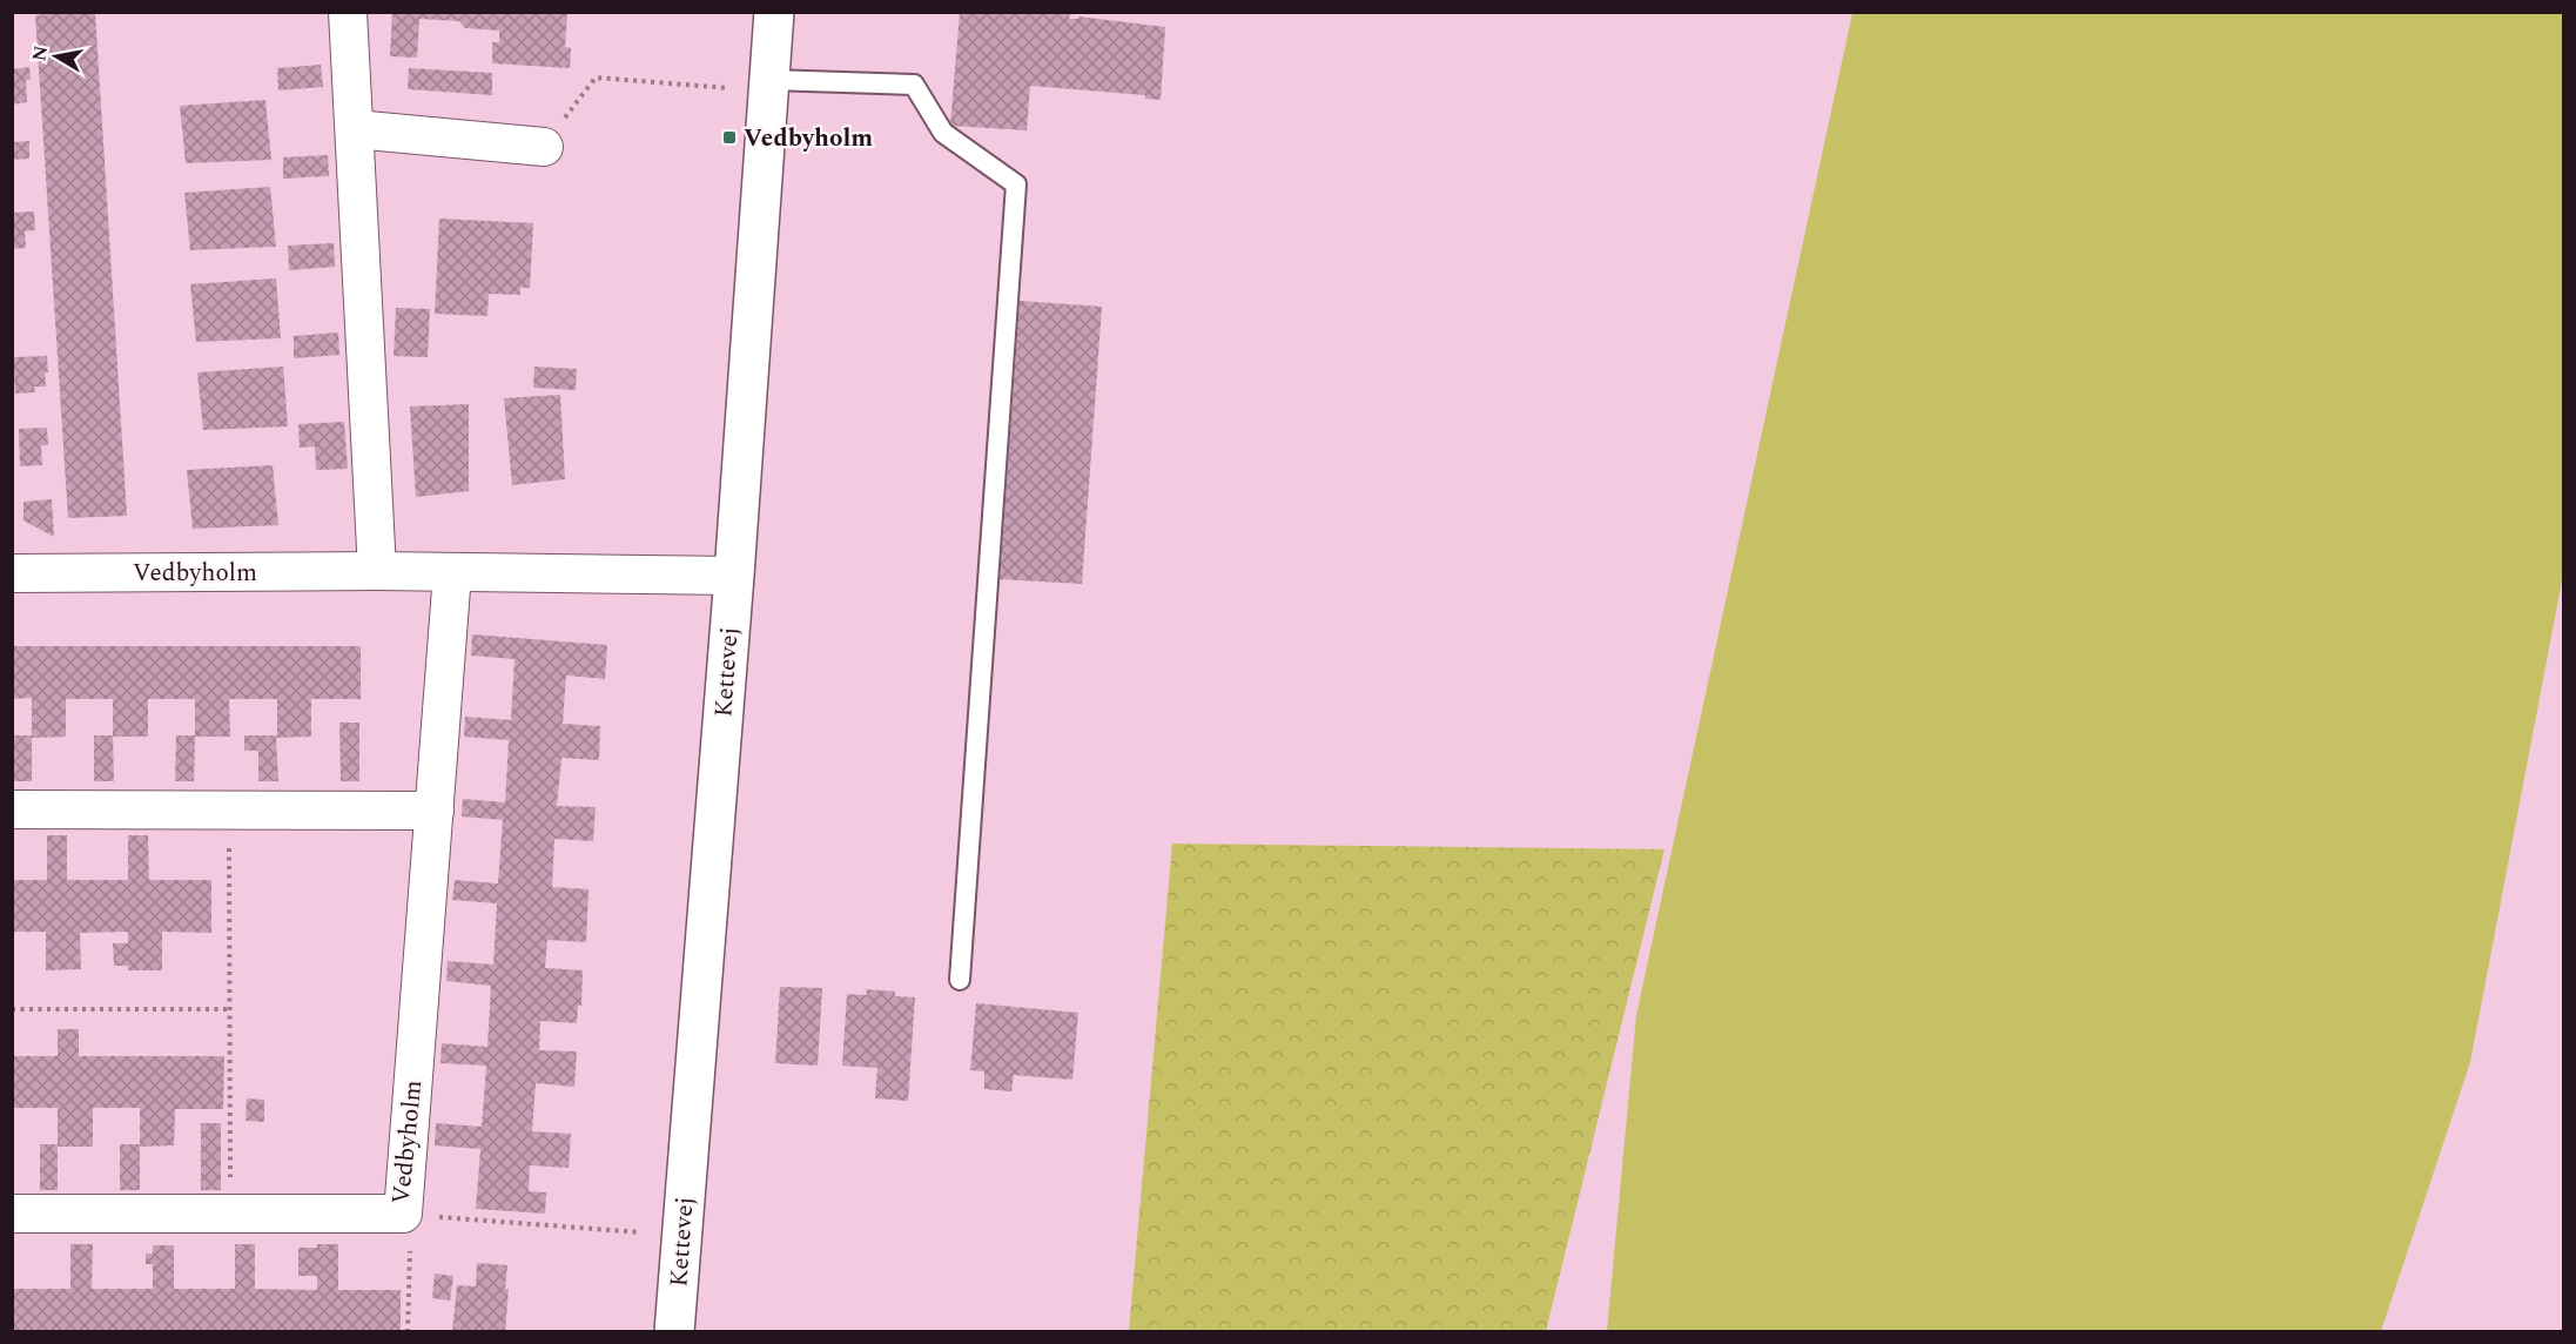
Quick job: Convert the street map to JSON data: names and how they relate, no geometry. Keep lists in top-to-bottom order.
{
  "streets": {
    "street": ["Vedbyholm", "Kettevej"]
  },
  "crossings": [
    ["Vedbyholm", "Kettevej"]
  ],
  "places": {
    "transit": ["Vedbyholm"]
  },
  "north": "left"
}
